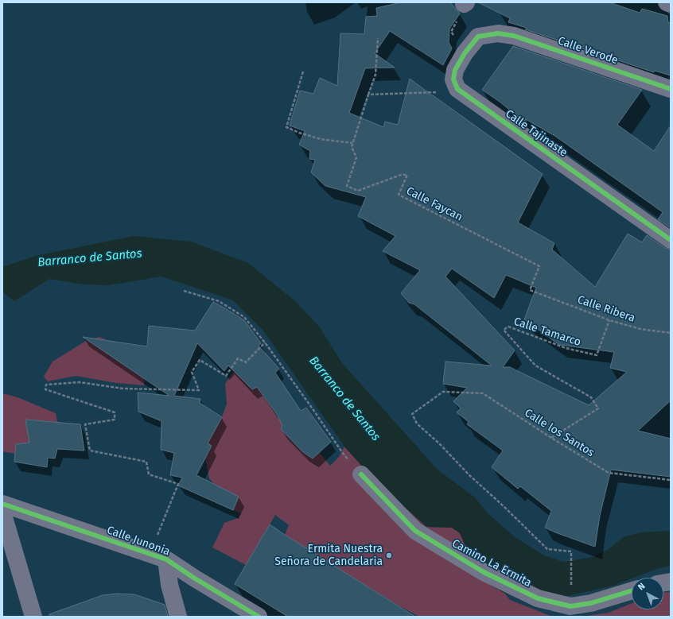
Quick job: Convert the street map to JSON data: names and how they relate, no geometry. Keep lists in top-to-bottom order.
{
  "streets": {
    "street": [
      "Calle Verode",
      "Calle Tajinaste",
      "Calle Junonia",
      "Camino La Ermita"
    ],
    "path": [
      "Calle Faycan",
      "Calle Ribera",
      "Calle Tamarco",
      "Calle los Santos"
    ]
  },
  "crossings": [
    ["Calle Verode", "Calle Tajinaste"],
    ["Calle Faycan", "Calle Ribera"],
    ["Calle Ribera", "Calle Tamarco"],
    ["Calle Tamarco", "Calle los Santos"],
    ["Calle los Santos", "Camino La Ermita"]
  ],
  "water": ["Barranco de Santos"],
  "places": ["Ermita Nuestra Señora de Candelaria"],
  "north": "top left"
}
